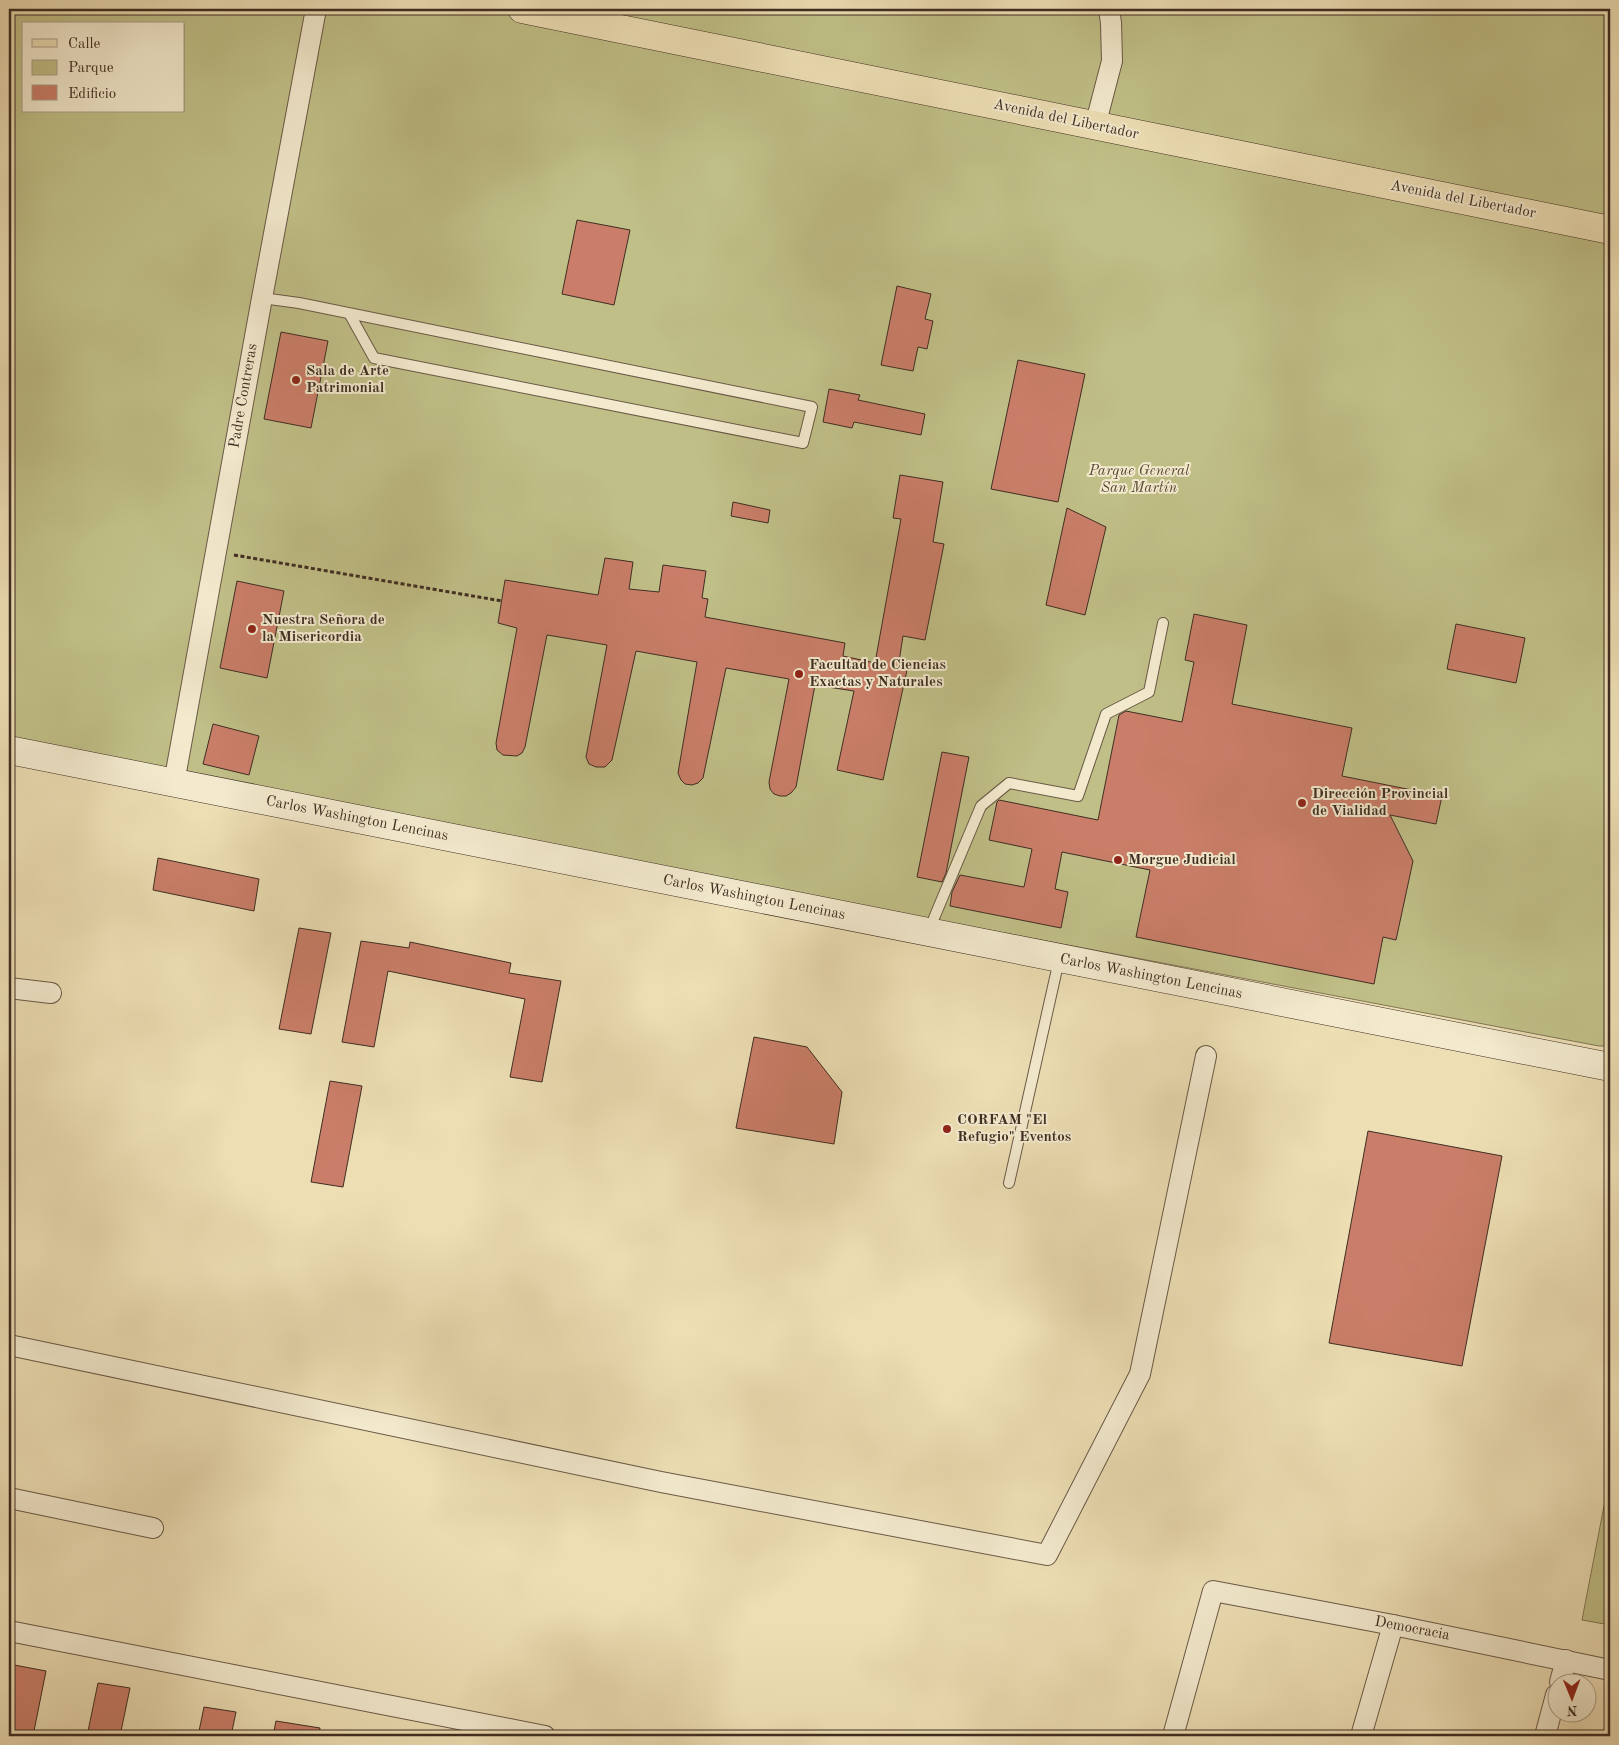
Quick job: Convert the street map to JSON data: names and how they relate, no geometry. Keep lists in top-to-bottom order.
{
  "streets": {
    "main road": ["Avenida del Libertador", "Carlos Washington Lencinas"],
    "street": ["Padre Contreras", "Democracia"]
  },
  "crossings": [
    ["Padre Contreras", "Carlos Washington Lencinas"]
  ],
  "parks": ["Parque General San Martín"],
  "places": [
    "Sala de Arte Patrimonial",
    "Nuestra Señora de la Misericordia",
    "Facultad de Ciencias Exactas y Naturales",
    "Dirección Provincial de Vialidad",
    "Morgue Judicial",
    "CORFAM \"El Refugio\" Eventos"
  ],
  "legend": ["Calle", "Parque", "Edificio"],
  "north": "bottom"
}
